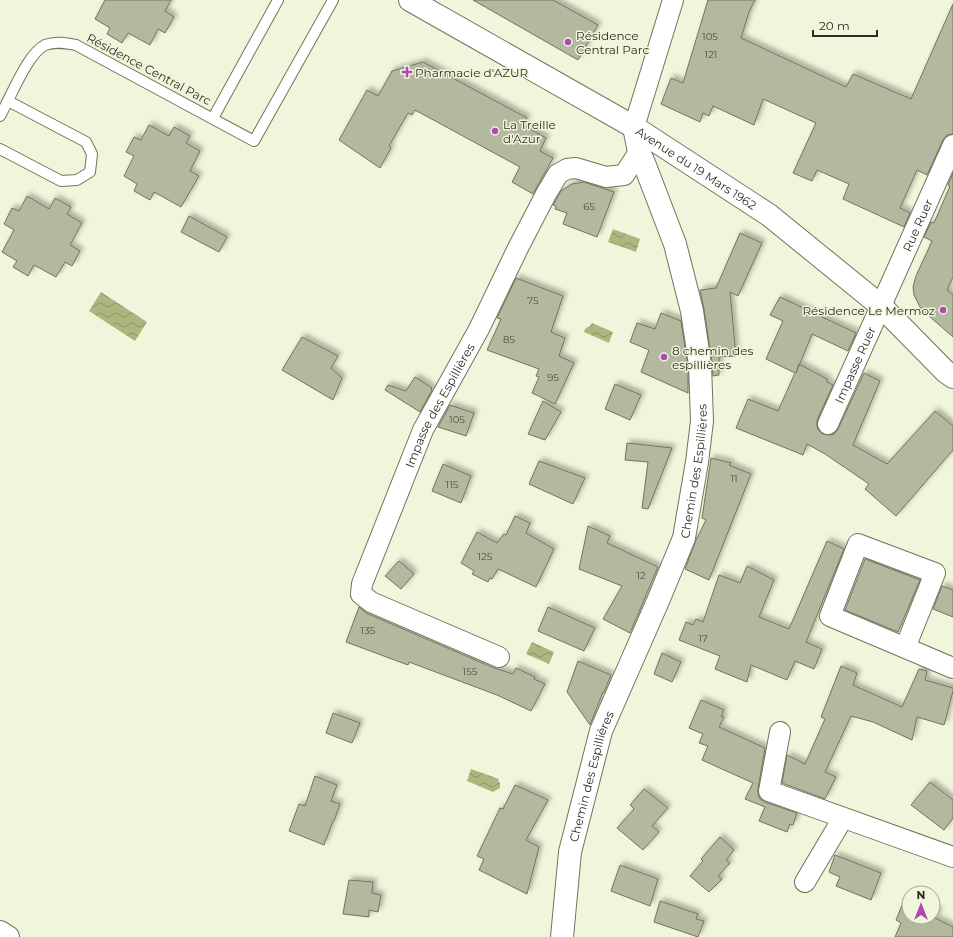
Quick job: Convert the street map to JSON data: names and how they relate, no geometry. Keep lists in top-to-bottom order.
{
  "streets": {
    "main road": ["Avenue du 19 Mars 1962", "Chemin des Espillières"],
    "street": ["Rue Ruer", "Impasse Ruer", "Impasse des Espillières"],
    "lane": ["Résidence Central Parc"]
  },
  "crossings": [
    ["Avenue du 19 Mars 1962", "Rue Ruer"],
    ["Avenue du 19 Mars 1962", "Impasse Ruer"],
    ["Avenue du 19 Mars 1962", "Chemin des Espillières"],
    ["Rue Ruer", "Impasse Ruer"],
    ["Impasse des Espillières", "Chemin des Espillières"]
  ],
  "places": {
    "other": [
      "Résidence Central Parc",
      "La Treille d'Azur",
      "Résidence Le Mermoz",
      "8 chemin des espillières"
    ],
    "health": ["Pharmacie d'AZUR"]
  },
  "house_numbers": [
    "105",
    "121",
    "65",
    "75",
    "85",
    "95",
    "105",
    "11",
    "115",
    "125",
    "12",
    "135",
    "17",
    "155"
  ],
  "scale_bar": "20 m",
  "north": "top"
}
